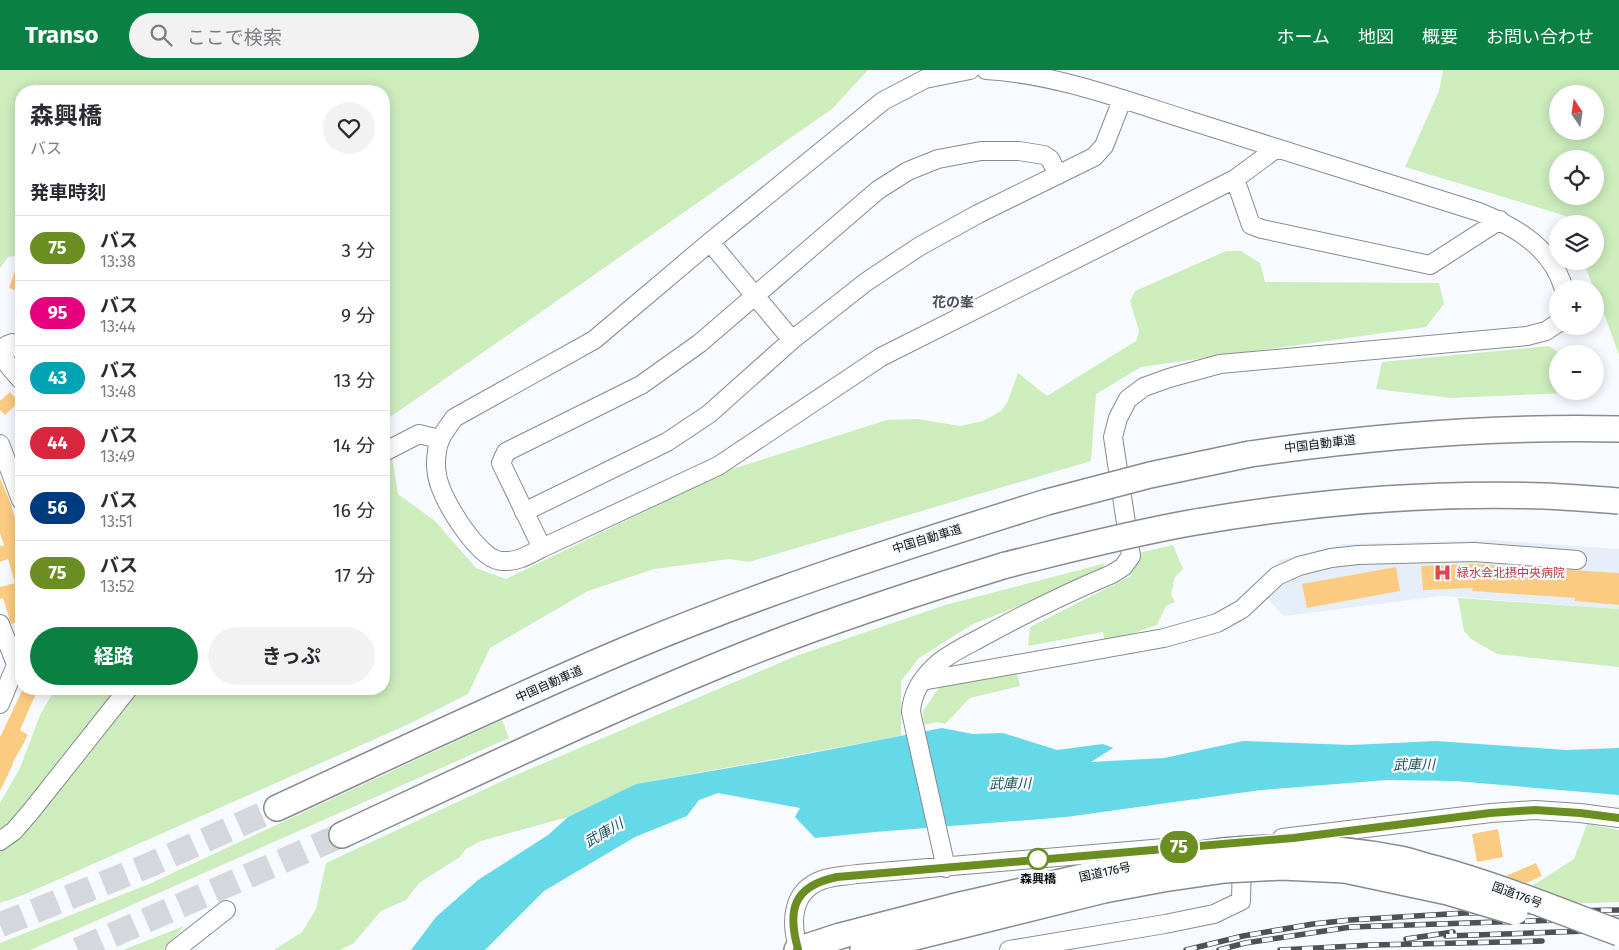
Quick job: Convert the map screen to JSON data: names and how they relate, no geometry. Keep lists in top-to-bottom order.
{
  "streets": {
    "highway": ["中国自動車道", "国道176号"]
  },
  "districts": ["花の峯"],
  "water": ["武庫川"],
  "places": {
    "hospital": ["緑水会北摂中央病院"],
    "other": ["森興橋"]
  },
  "lines": ["bus line 75"],
  "north": "top",
  "page": {
    "header": "Transo",
    "search": "ここで検索",
    "nav": [
      "ホーム",
      "地図",
      "概要",
      "お問い合わせ"
    ],
    "on_map": "75",
    "map_buttons": ["+", "−"],
    "heading": [
      ["森興橋", "バス"],
      "発車時刻"
    ],
    "list": [
      {
        "mark": "75",
        "name": "バス",
        "note": "13:38",
        "value": "3 分"
      },
      {
        "mark": "95",
        "name": "バス",
        "note": "13:44",
        "value": "9 分"
      },
      {
        "mark": "43",
        "name": "バス",
        "note": "13:48",
        "value": "13 分"
      },
      {
        "mark": "44",
        "name": "バス",
        "note": "13:49",
        "value": "14 分"
      },
      {
        "mark": "56",
        "name": "バス",
        "note": "13:51",
        "value": "16 分"
      },
      {
        "mark": "75",
        "name": "バス",
        "note": "13:52",
        "value": "17 分"
      }
    ],
    "buttons": ["経路", "きっぷ"]
  }
}
